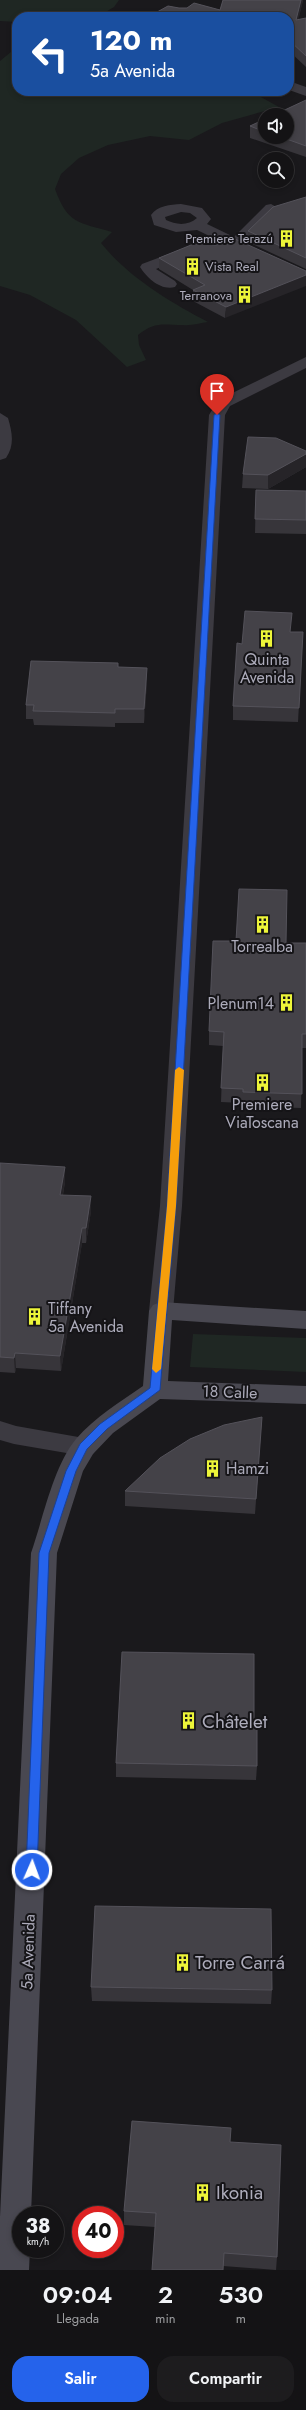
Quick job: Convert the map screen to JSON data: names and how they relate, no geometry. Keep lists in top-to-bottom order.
{
  "streets": {
    "street": ["18 Calle", "5a Avenida"]
  },
  "crossings": [
    ["18 Calle", "5a Avenida"]
  ],
  "places": {
    "building": [
      "Premiere Terazú",
      "Vista Real",
      "Terranova",
      "Quinta Avenida",
      "Torrealba",
      "Plenum14",
      "Premiere ViaToscana",
      "Tiffany 5a Avenida",
      "Hamzi",
      "Châtelet",
      "Torre Carrá",
      "Ikonia"
    ]
  },
  "page": {
    "turn": ["120 m", "5a Avenida"],
    "speed": "38 km/h",
    "limit": "40",
    "eta": [
      "09:04",
      "Llegada",
      "2",
      "min",
      "530",
      "m"
    ],
    "buttons": ["Salir", "Compartir"]
  }
}
